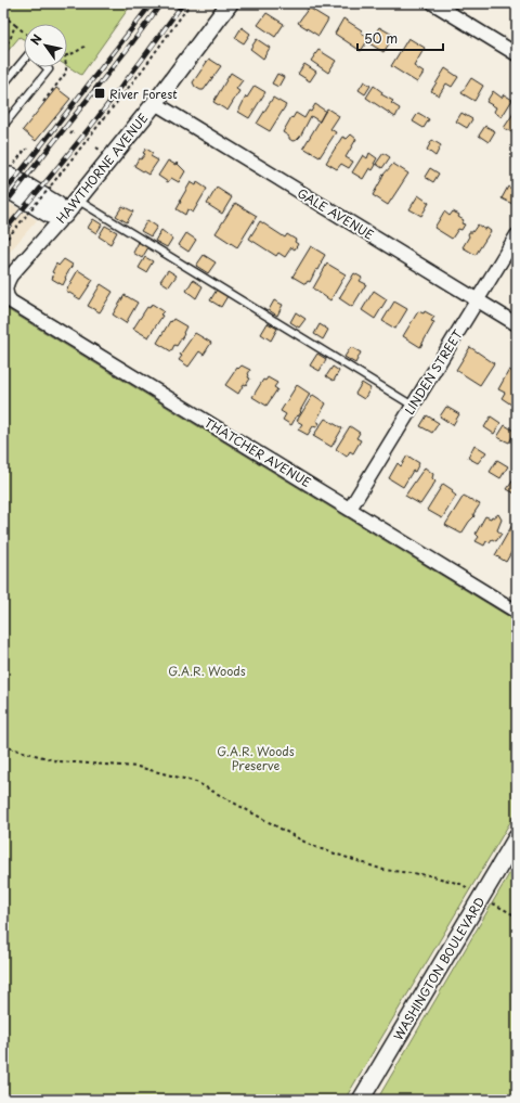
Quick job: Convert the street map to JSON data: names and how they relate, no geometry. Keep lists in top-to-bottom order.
{
  "streets": {
    "street": [
      "HAWTHORNE AVENUE",
      "GALE AVENUE",
      "LINDEN STREET",
      "THATCHER AVENUE",
      "WASHINGTON BOULEVARD"
    ]
  },
  "crossings": [
    ["HAWTHORNE AVENUE", "GALE AVENUE"],
    ["HAWTHORNE AVENUE", "THATCHER AVENUE"],
    ["GALE AVENUE", "LINDEN STREET"],
    ["LINDEN STREET", "THATCHER AVENUE"]
  ],
  "parks": ["G.A.R. Woods", "G.A.R. Woods Preserve"],
  "places": {
    "transit": ["River Forest"]
  },
  "scale_bar": "50 m",
  "north": "top left"
}
